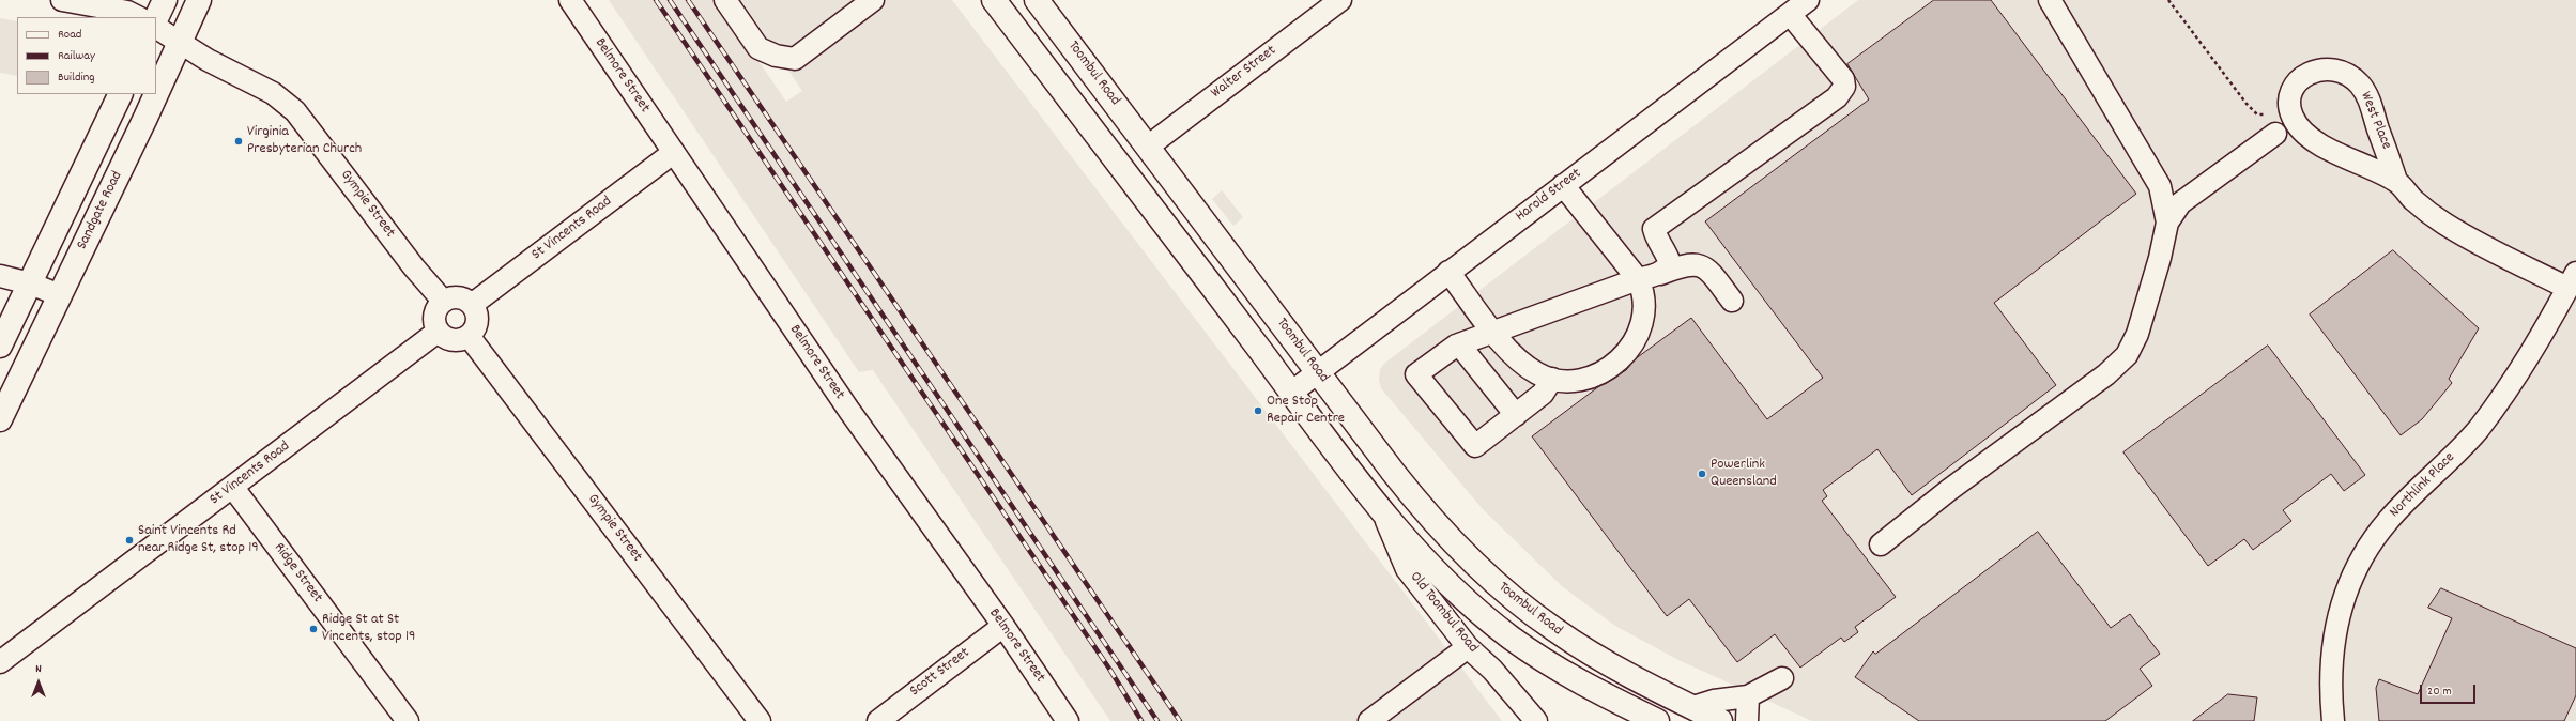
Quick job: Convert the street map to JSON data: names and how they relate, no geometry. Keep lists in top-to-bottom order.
{
  "streets": {
    "main road": ["Toombul Road", "Sandgate Road"],
    "street": [
      "Walter Street",
      "Belmore Street",
      "West Place",
      "Harold Street",
      "Gympie Street",
      "St Vincents Road",
      "Northlink Place",
      "Ridge Street",
      "Old Toombul Road",
      "Scott Street"
    ]
  },
  "crossings": [
    ["Walter Street", "Toombul Road"],
    ["Toombul Road", "Harold Street"],
    ["Toombul Road", "Old Toombul Road"],
    ["Belmore Street", "St Vincents Road"],
    ["Belmore Street", "Scott Street"],
    ["West Place", "Northlink Place"],
    ["Gympie Street", "Sandgate Road"],
    ["Gympie Street", "St Vincents Road"],
    ["St Vincents Road", "Ridge Street"]
  ],
  "places": [
    "Virginia Presbyterian Church",
    "One Stop Repair Centre",
    "Powerlink Queensland",
    "Saint Vincents Rd near Ridge St, stop 19",
    "Ridge St at St Vincents, stop 19"
  ],
  "legend": ["Road", "Railway", "Building"],
  "scale_bar": "20 m",
  "north": "top"
}
